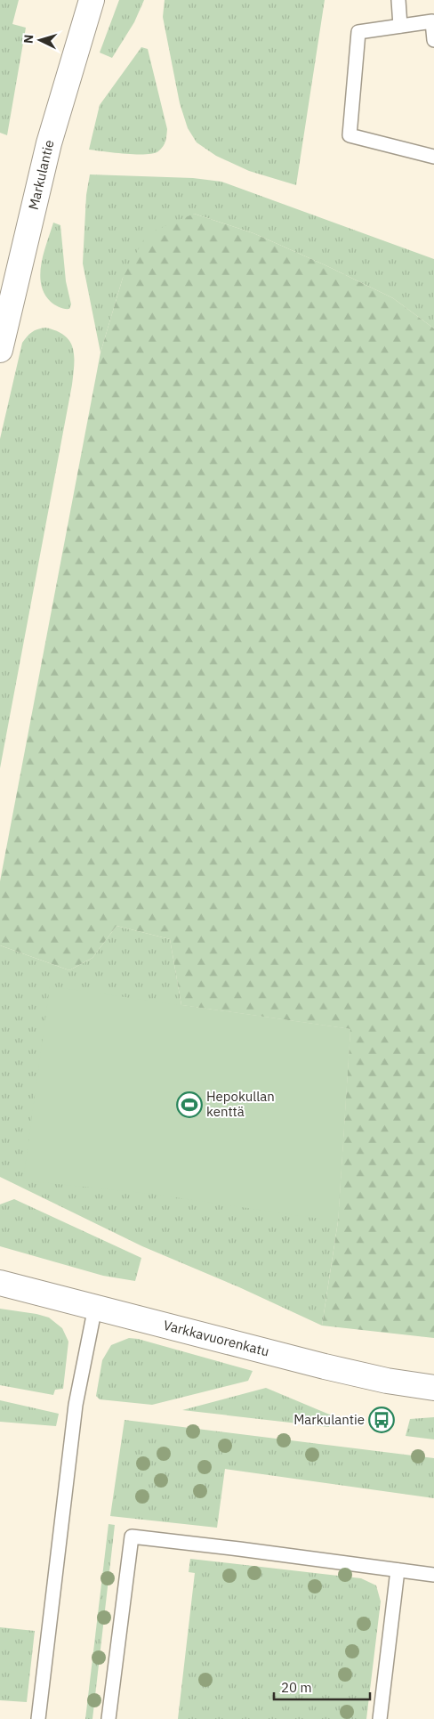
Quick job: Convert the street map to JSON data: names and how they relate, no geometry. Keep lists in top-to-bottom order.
{
  "streets": {
    "street": ["Markulantie", "Varkkavuorenkatu"]
  },
  "places": {
    "sports": ["Hepokullan kenttä"],
    "bus stop": ["Markulantie"]
  },
  "scale_bar": "20 m",
  "north": "left"
}
